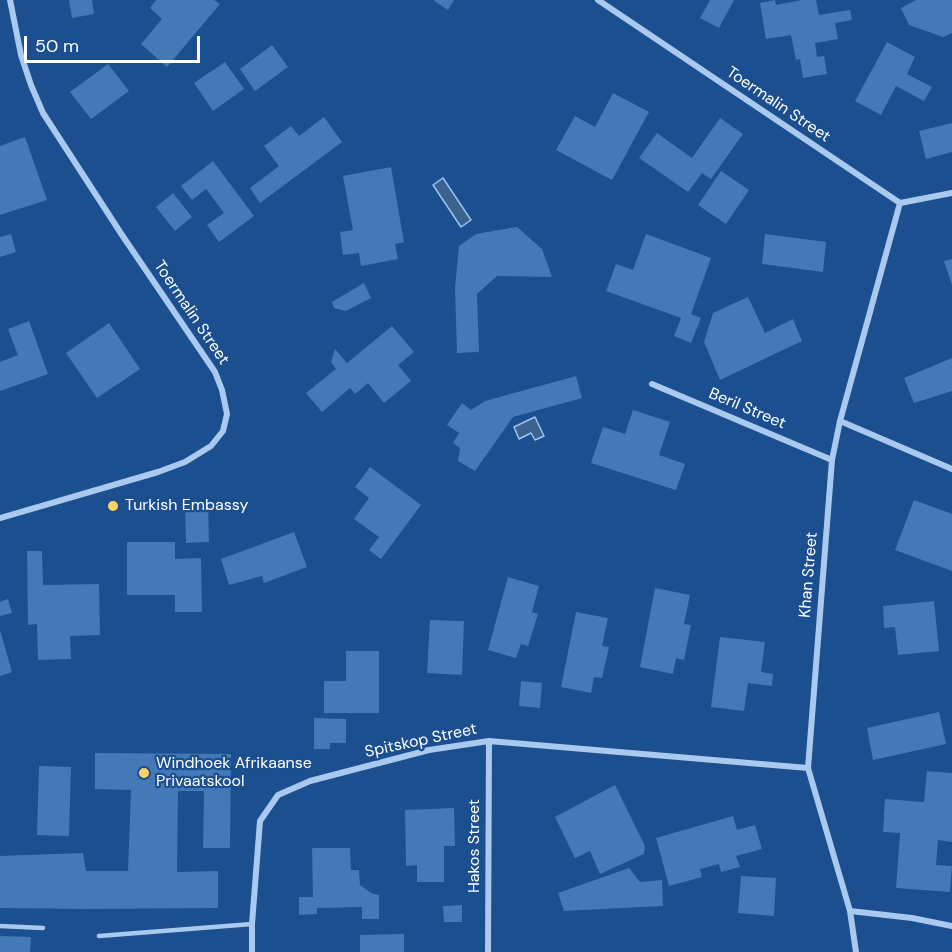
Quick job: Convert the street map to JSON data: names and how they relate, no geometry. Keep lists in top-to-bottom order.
{
  "streets": {
    "street": [
      "Toermalin Street",
      "Beril Street",
      "Khan Street",
      "Spitskop Street",
      "Hakos Street"
    ]
  },
  "crossings": [
    ["Toermalin Street", "Khan Street"],
    ["Beril Street", "Khan Street"],
    ["Khan Street", "Spitskop Street"],
    ["Spitskop Street", "Hakos Street"]
  ],
  "places": ["Turkish Embassy", "Windhoek Afrikaanse Privaatskool"],
  "scale_bar": "50 m"
}
